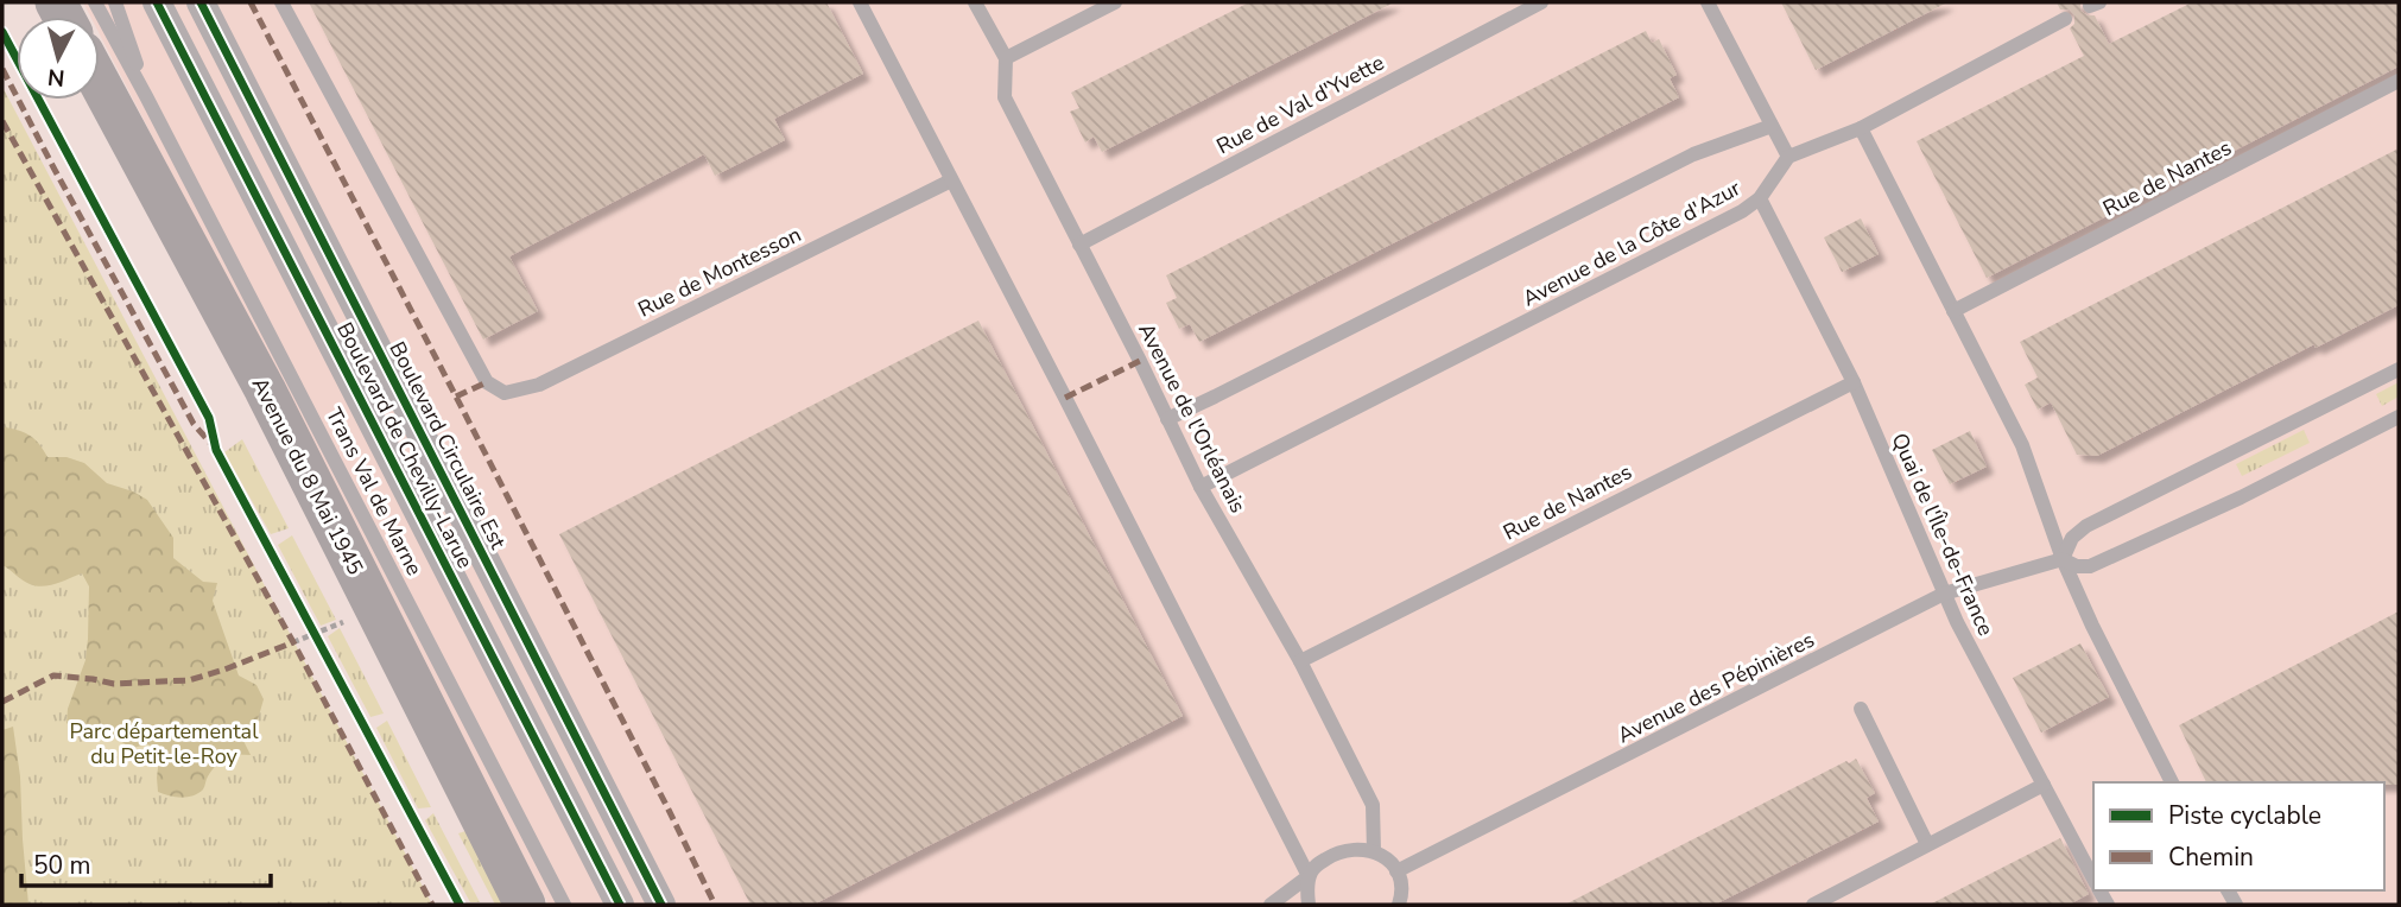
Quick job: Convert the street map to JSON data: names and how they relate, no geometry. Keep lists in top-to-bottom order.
{
  "streets": {
    "main road": ["Avenue du 8 Mai 1945"],
    "street": ["Boulevard de Chevilly-Larue", "Boulevard Circulaire Est"],
    "lane": [
      "Rue de Val d'Yvette",
      "Rue de Nantes",
      "Avenue de la Côte d'Azur",
      "Rue de Montesson",
      "Avenue de l'Orléanais",
      "Trans Val de Marne",
      "Quai de l'Île-de-France",
      "Avenue des Pépinières"
    ]
  },
  "crossings": [
    ["Rue de Val d'Yvette", "Avenue de l'Orléanais"],
    ["Rue de Nantes", "Avenue de l'Orléanais"],
    ["Rue de Nantes", "Quai de l'Île-de-France"],
    ["Avenue de la Côte d'Azur", "Avenue de l'Orléanais"],
    ["Avenue de la Côte d'Azur", "Quai de l'Île-de-France"],
    ["Quai de l'Île-de-France", "Avenue des Pépinières"]
  ],
  "parks": ["Parc départemental du Petit-le-Roy"],
  "legend": ["Piste cyclable", "Chemin"],
  "scale_bar": "50 m",
  "north": "bottom"
}
